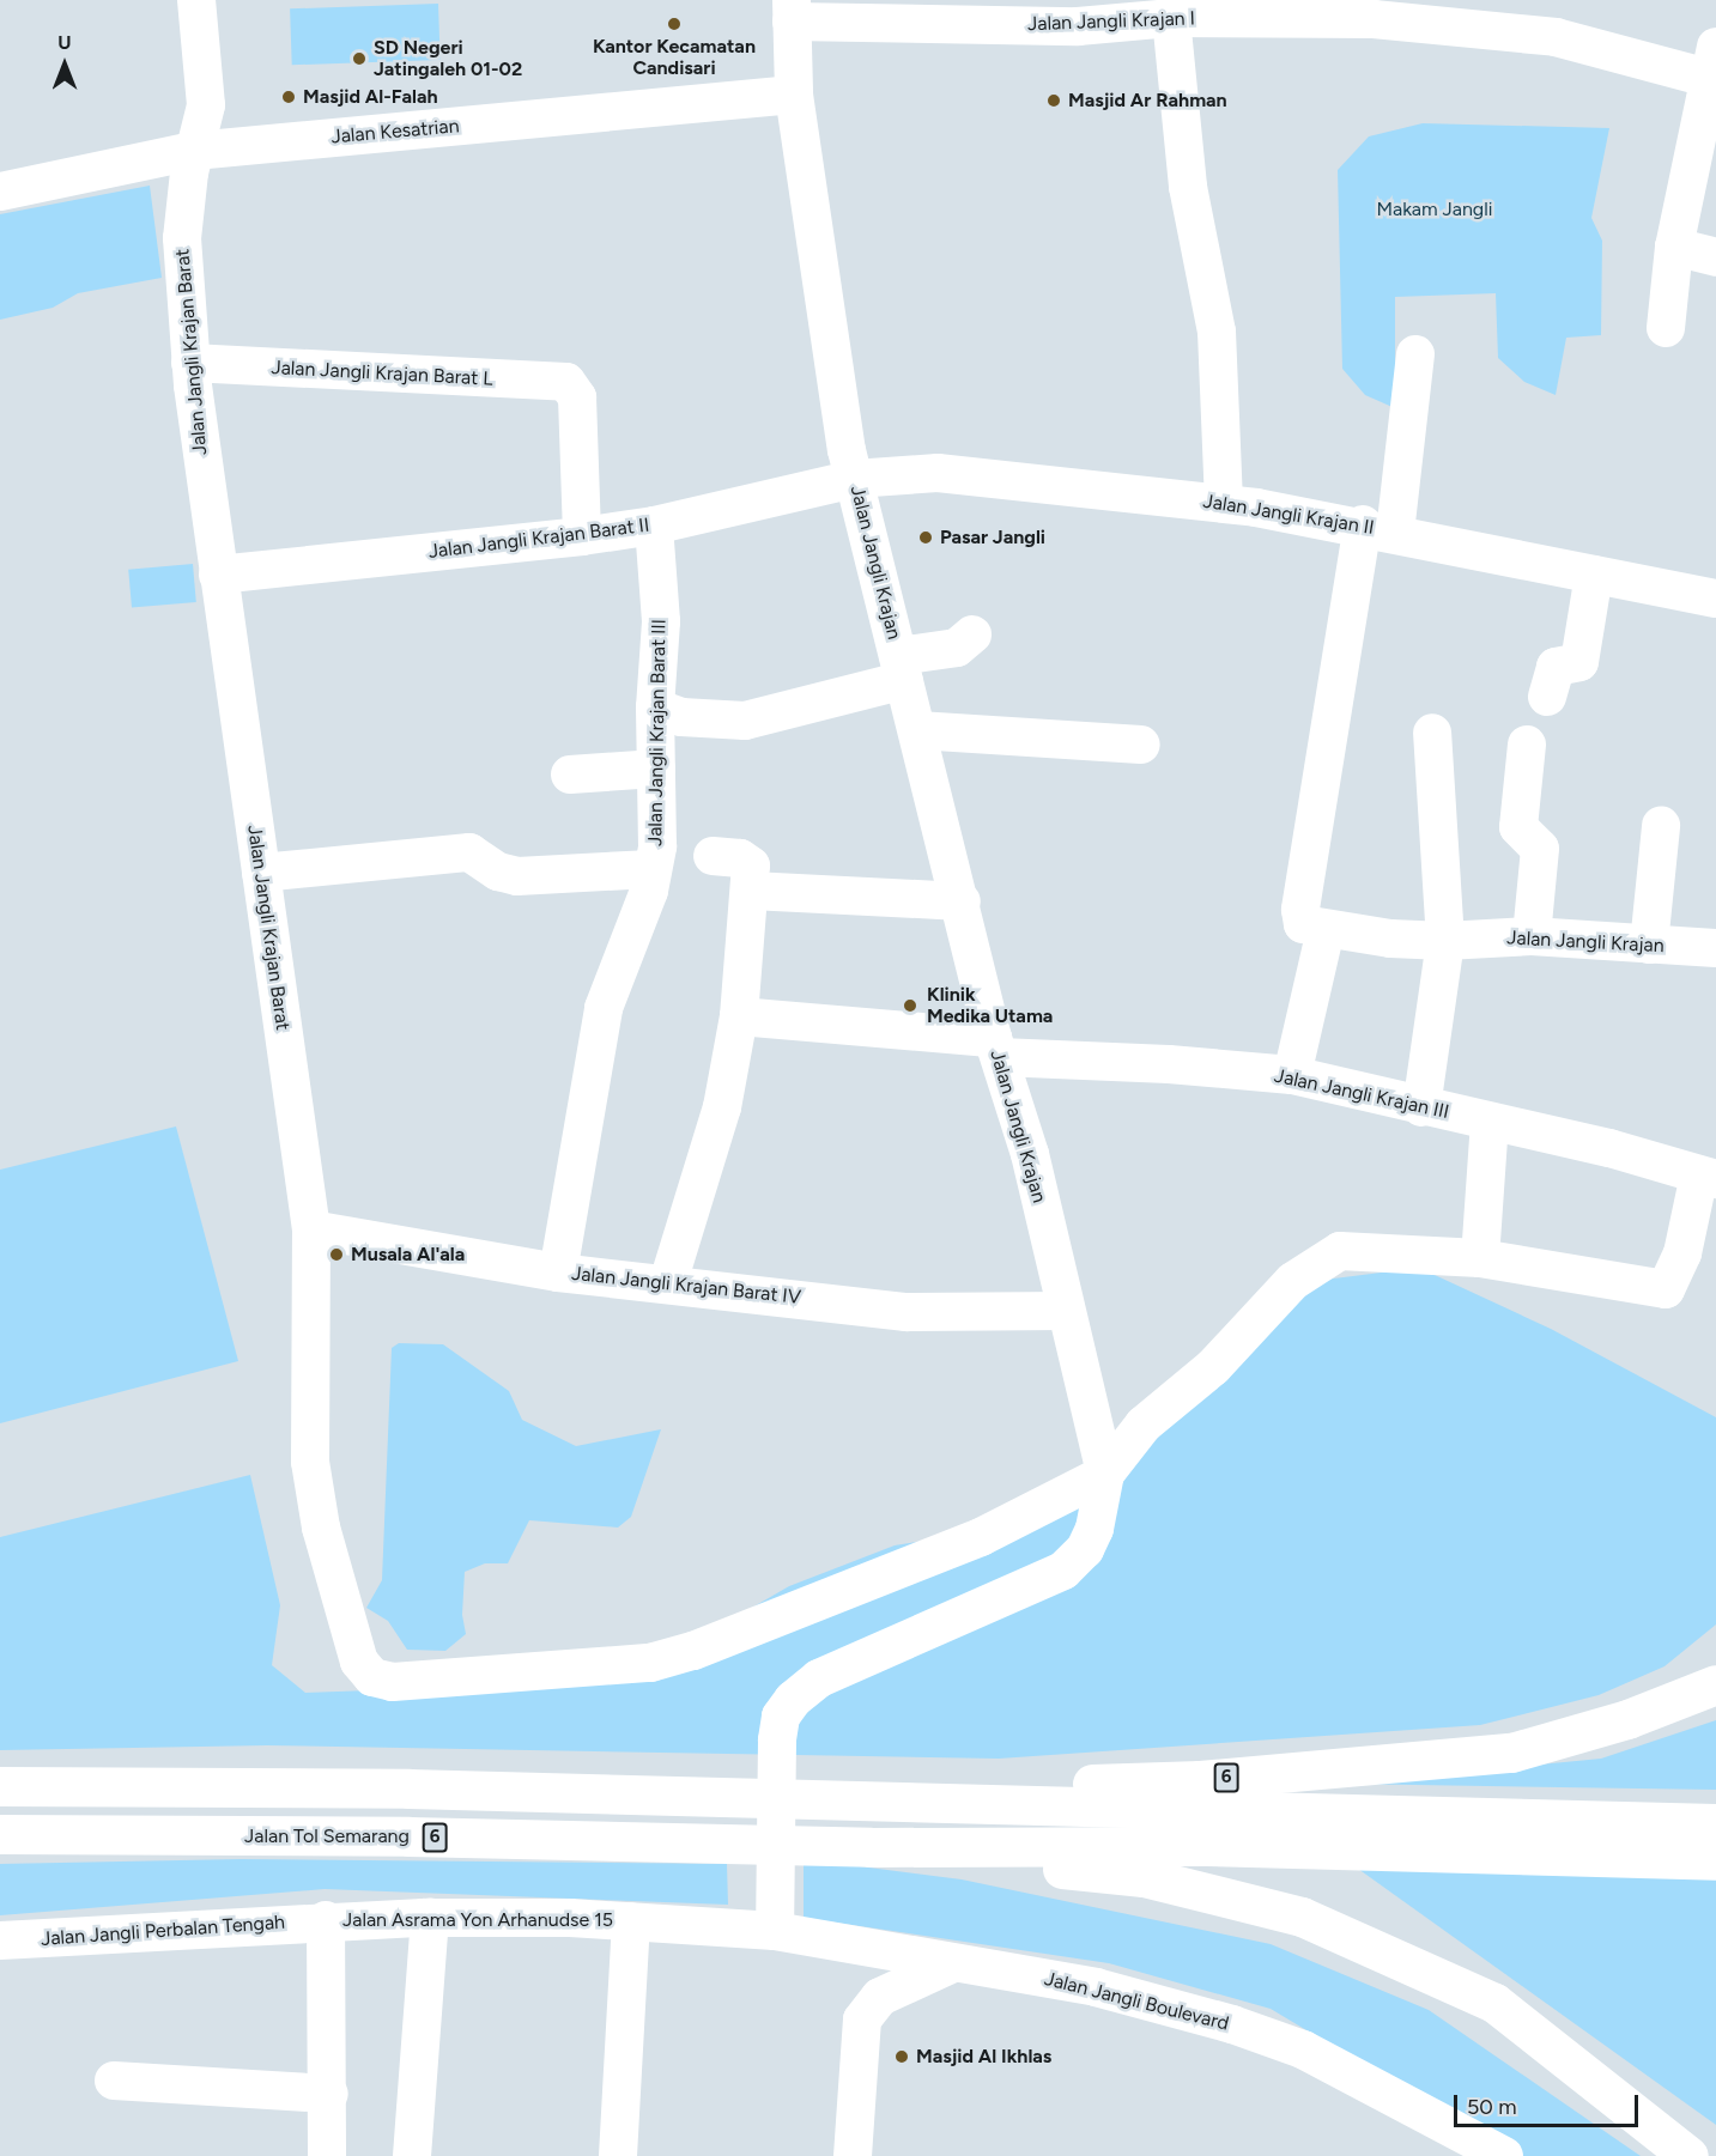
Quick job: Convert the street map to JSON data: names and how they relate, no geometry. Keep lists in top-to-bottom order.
{
  "streets": {
    "highway": ["6", "Jalan Tol Semarang"],
    "street": [
      "Jalan Jangli Krajan I",
      "Jalan Kesatrian",
      "Jalan Jangli Krajan Barat",
      "Jalan Jangli Krajan Barat L",
      "Jalan Jangli Krajan II",
      "Jalan Jangli Krajan Barat II",
      "Jalan Jangli Krajan",
      "Jalan Jangli Krajan Barat III",
      "Jalan Jangli Krajan III",
      "Jalan Jangli Krajan Barat IV",
      "Jalan Asrama Yon Arhanudse 15",
      "Jalan Jangli Perbalan Tengah",
      "Jalan Jangli Boulevard"
    ]
  },
  "crossings": [
    ["Jalan Jangli Krajan I", "Jalan Jangli Krajan"],
    ["Jalan Kesatrian", "Jalan Jangli Krajan Barat"],
    ["Jalan Kesatrian", "Jalan Jangli Krajan"],
    ["Jalan Jangli Krajan Barat", "Jalan Jangli Krajan Barat L"],
    ["Jalan Jangli Krajan Barat", "Jalan Jangli Krajan Barat II"],
    ["Jalan Jangli Krajan Barat", "Jalan Jangli Krajan"],
    ["Jalan Jangli Krajan Barat", "Jalan Jangli Krajan Barat IV"],
    ["Jalan Jangli Krajan Barat L", "Jalan Jangli Krajan Barat II"],
    ["Jalan Jangli Krajan II", "Jalan Jangli Krajan Barat II"],
    ["Jalan Jangli Krajan II", "Jalan Jangli Krajan"],
    ["Jalan Jangli Krajan Barat II", "Jalan Jangli Krajan"],
    ["Jalan Jangli Krajan Barat II", "Jalan Jangli Krajan Barat III"],
    ["Jalan Jangli Krajan", "Jalan Jangli Krajan III"],
    ["Jalan Jangli Krajan", "Jalan Jangli Krajan Barat IV"],
    ["Jalan Jangli Krajan", "Jalan Asrama Yon Arhanudse 15"],
    ["Jalan Jangli Krajan", "Jalan Jangli Boulevard"],
    ["Jalan Jangli Krajan Barat III", "Jalan Jangli Krajan Barat IV"],
    ["6", "Jalan Tol Semarang"],
    ["Jalan Asrama Yon Arhanudse 15", "Jalan Jangli Perbalan Tengah"],
    ["Jalan Asrama Yon Arhanudse 15", "Jalan Jangli Boulevard"]
  ],
  "parks": ["Makam Jangli"],
  "places": [
    "Kantor Kecamatan Candisari",
    "SD Negeri Jatingaleh 01-02",
    "Masjid Al-Falah",
    "Masjid Ar Rahman",
    "Pasar Jangli",
    "Klinik Medika Utama",
    "Musala Al'ala",
    "Masjid Al Ikhlas"
  ],
  "scale_bar": "50 m",
  "north": "top"
}
